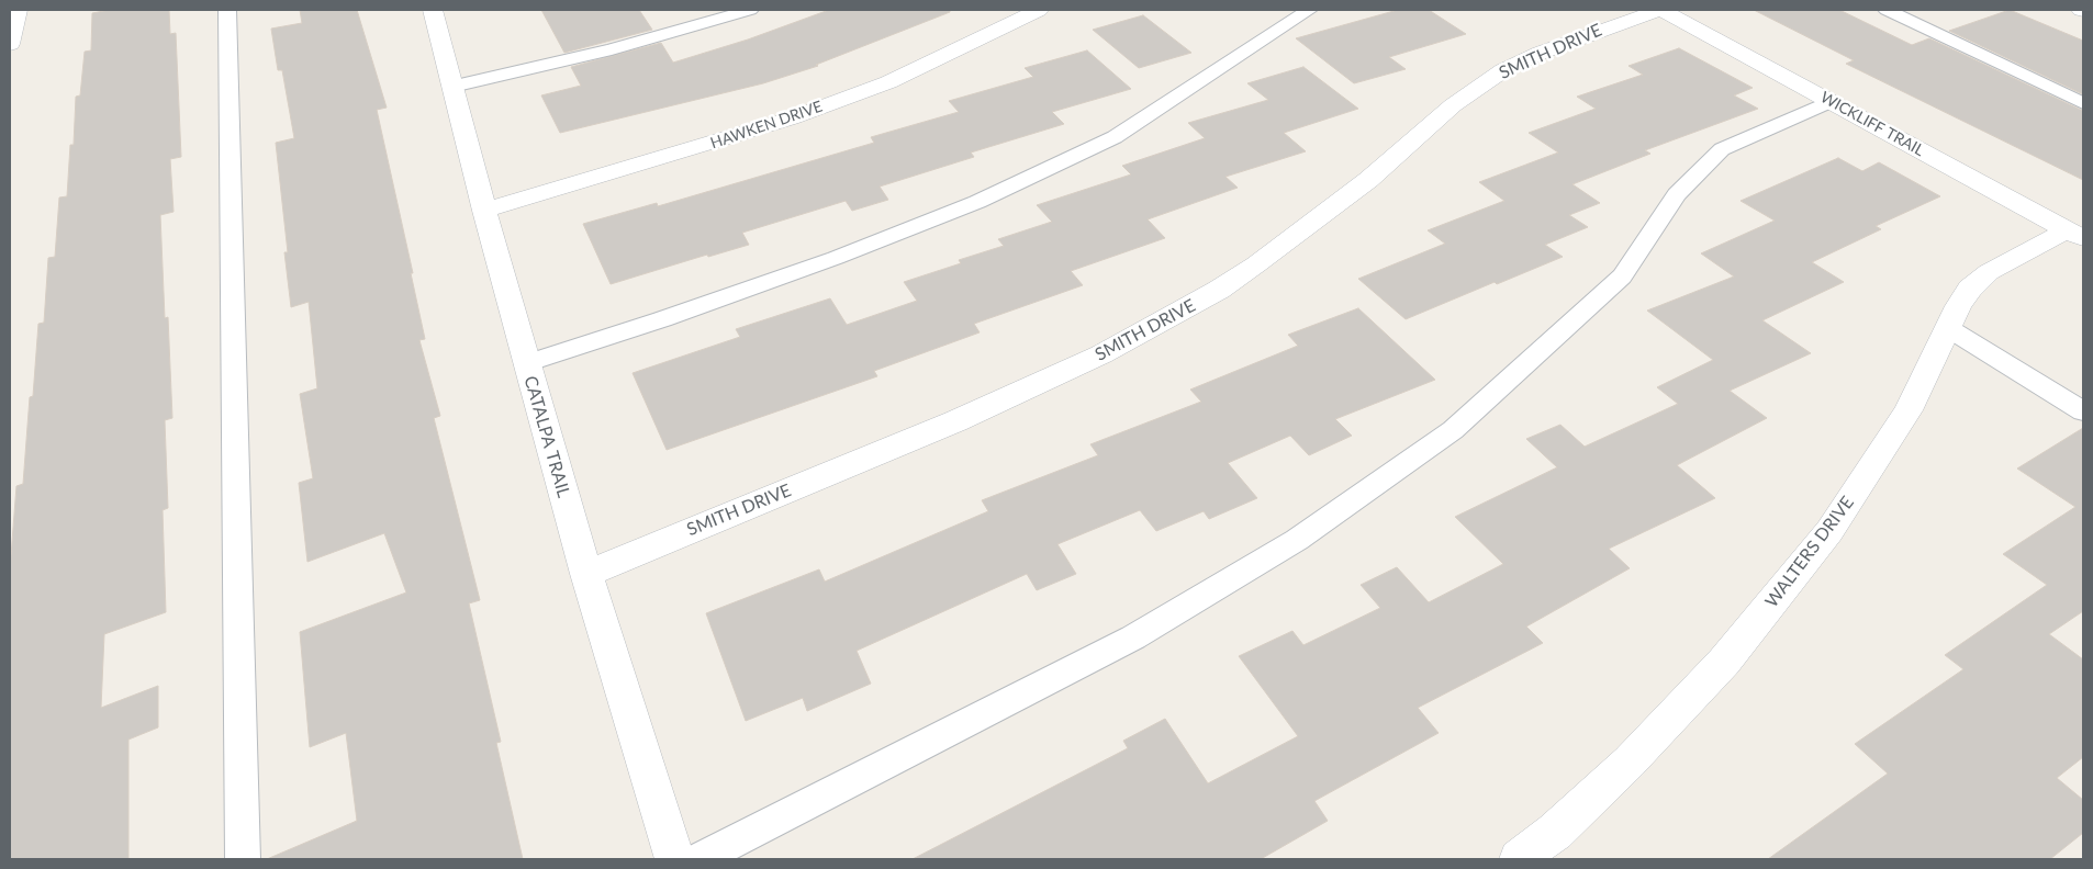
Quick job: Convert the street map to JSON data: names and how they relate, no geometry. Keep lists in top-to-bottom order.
{
  "streets": {
    "street": [
      "SMITH DRIVE",
      "WICKLIFF TRAIL",
      "HAWKEN DRIVE",
      "CATALPA TRAIL",
      "WALTERS DRIVE"
    ]
  },
  "crossings": [
    ["SMITH DRIVE", "WICKLIFF TRAIL"],
    ["SMITH DRIVE", "CATALPA TRAIL"],
    ["WICKLIFF TRAIL", "WALTERS DRIVE"],
    ["HAWKEN DRIVE", "CATALPA TRAIL"]
  ]
}
